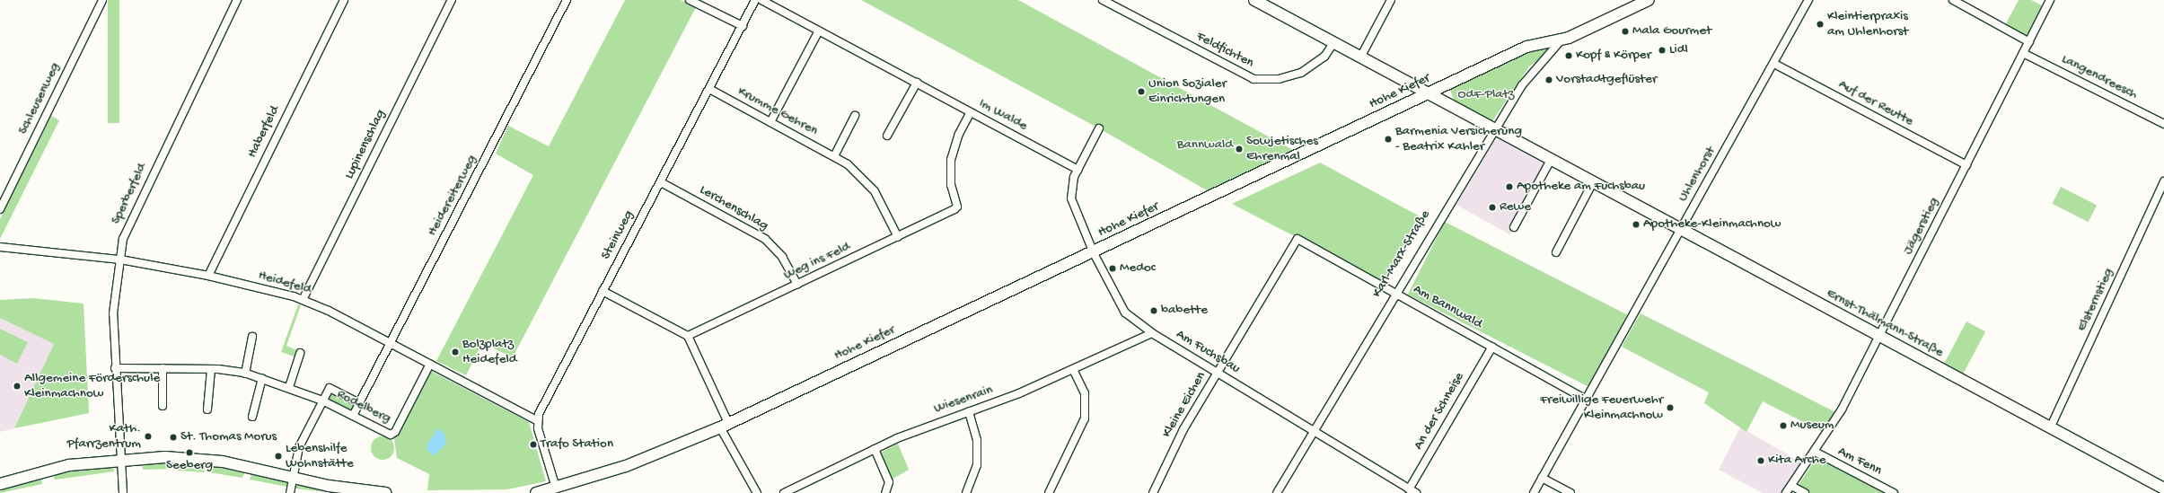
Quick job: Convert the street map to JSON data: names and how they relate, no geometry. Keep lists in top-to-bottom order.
{
  "streets": {
    "street": [
      "Feldfichten",
      "Langendreesch",
      "Hohe Kiefer",
      "Schleusenweg",
      "Auf der Reutte",
      "Krumme Gehren",
      "Im Walde",
      "Haberfeld",
      "Lupinenschlag",
      "Uhlenhorst",
      "Sperberfeld",
      "Heidereiterweg",
      "Lerchenschlag",
      "Jägerstieg",
      "Steinweg",
      "Karl-Marx-Straße",
      "Weg ins Feld",
      "Heidefeld",
      "Elsternstieg",
      "Am Bannwald",
      "Ernst-Thälmann-Straße",
      "Am Fuchsbau",
      "Wiesenrain",
      "Kleine Eichen",
      "Rodelberg",
      "An der Schneise",
      "Am Fenn"
    ]
  },
  "crossings": [
    ["Feldfichten", "Ernst-Thälmann-Straße"],
    ["Langendreesch", "Jägerstieg"],
    ["Hohe Kiefer", "Karl-Marx-Straße"],
    ["Hohe Kiefer", "Ernst-Thälmann-Straße"],
    ["Hohe Kiefer", "Am Fuchsbau"],
    ["Auf der Reutte", "Uhlenhorst"],
    ["Auf der Reutte", "Jägerstieg"],
    ["Krumme Gehren", "Steinweg"],
    ["Krumme Gehren", "Weg ins Feld"],
    ["Im Walde", "Weg ins Feld"],
    ["Im Walde", "Am Fuchsbau"],
    ["Haberfeld", "Heidefeld"],
    ["Lupinenschlag", "Heidefeld"],
    ["Uhlenhorst", "Am Bannwald"],
    ["Uhlenhorst", "Ernst-Thälmann-Straße"],
    ["Sperberfeld", "Heidefeld"],
    ["Sperberfeld", "Rodelberg"],
    ["Heidereiterweg", "Heidefeld"],
    ["Heidereiterweg", "Rodelberg"],
    ["Lerchenschlag", "Steinweg"],
    ["Lerchenschlag", "Weg ins Feld"],
    ["Jägerstieg", "Ernst-Thälmann-Straße"],
    ["Jägerstieg", "Am Fenn"],
    ["Steinweg", "Heidefeld"],
    ["Karl-Marx-Straße", "Am Bannwald"],
    ["Karl-Marx-Straße", "Ernst-Thälmann-Straße"],
    ["Karl-Marx-Straße", "Am Fuchsbau"],
    ["Heidefeld", "Rodelberg"],
    ["Elsternstieg", "Ernst-Thälmann-Straße"],
    ["Am Bannwald", "Kleine Eichen"],
    ["Am Bannwald", "An der Schneise"],
    ["Am Fuchsbau", "Wiesenrain"],
    ["Am Fuchsbau", "Kleine Eichen"],
    ["Am Fuchsbau", "An der Schneise"]
  ],
  "parks": ["OdF-Platz", "Bannwald"],
  "places": [
    "Kleintierpraxis am Uhlenhorst",
    "Mala Gourmet",
    "Lidl",
    "Kopf & Körper",
    "Vorstadtgeflüster",
    "Union Sozialer Einrichtungen",
    "Barmenia Versicherung - Beatrix Kahler",
    "Sowjetisches Ehrenmal",
    "Apotheke am Fuchsbau",
    "Rewe",
    "Apotheke-Kleinmachnow",
    "Medoc",
    "babette",
    "Bolzplatz Heidefeld",
    "Allgemeine Förderschule Kleinmachnow",
    "Freiwillige Feuerwehr Kleinmachnow",
    "Museum",
    "Kath. Pfarrzentrum",
    "St. Thomas Morus",
    "Trafo Station",
    "Seeberg",
    "Lebenshilfe Wohnstätte",
    "Kita Arche"
  ]
}
